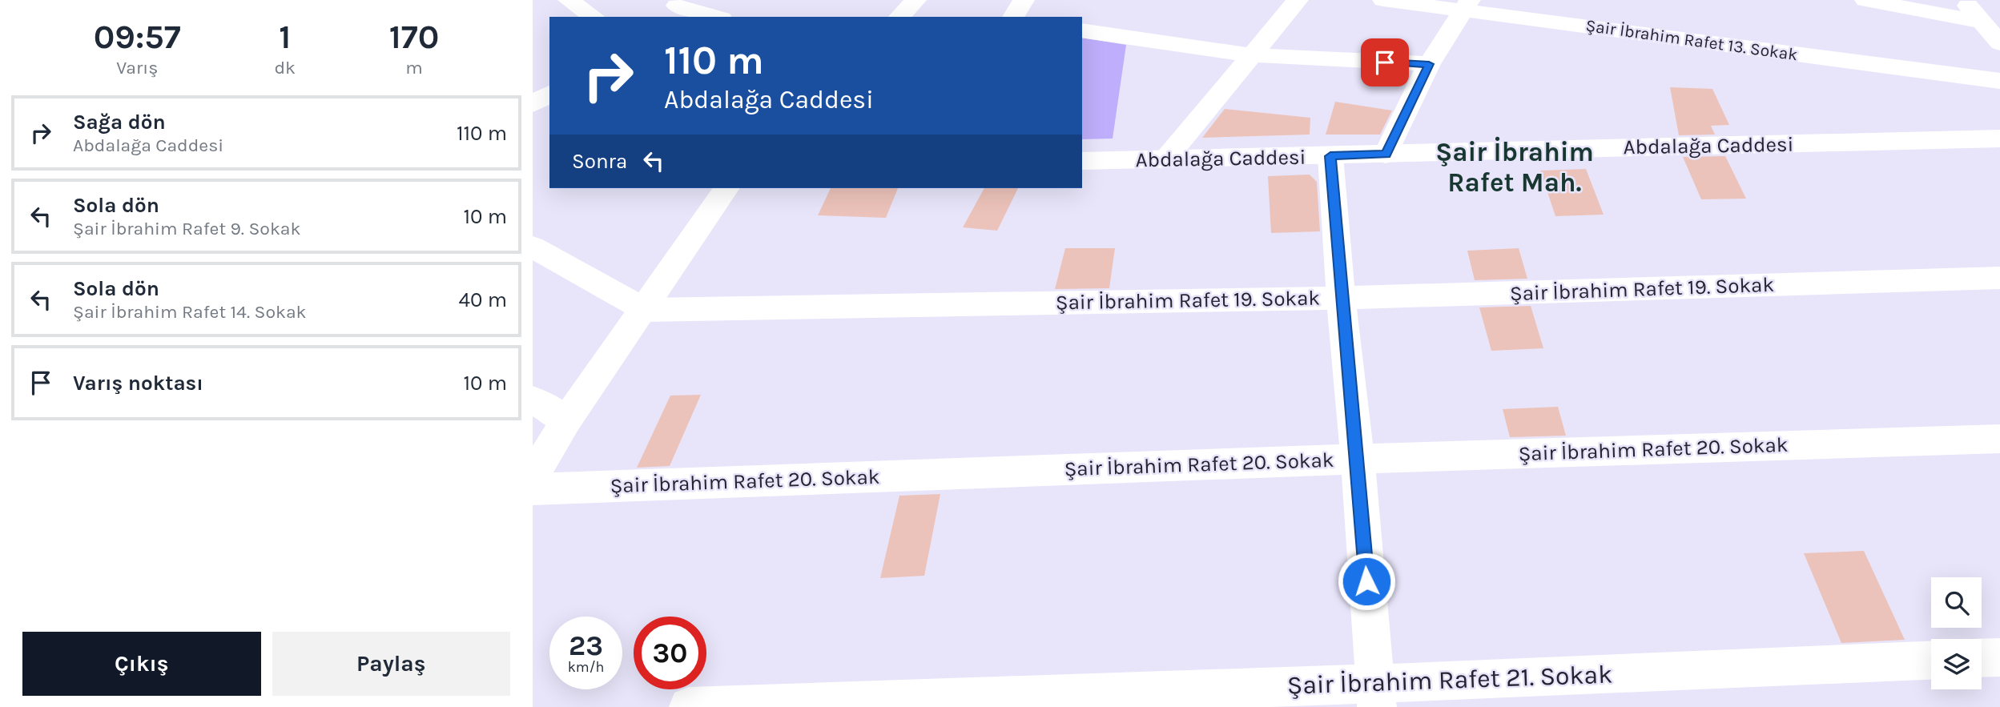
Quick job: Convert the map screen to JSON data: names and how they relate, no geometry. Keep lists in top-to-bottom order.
{
  "streets": {
    "street": [
      "Şair İbrahim Rafet 13. Sokak",
      "Abdalağa Caddesi",
      "Şair İbrahim Rafet 19. Sokak",
      "Şair İbrahim Rafet 20. Sokak",
      "Şair İbrahim Rafet 21. Sokak"
    ]
  },
  "districts": ["Şair İbrahim Rafet Mah."],
  "page": {
    "eta": [
      "09:57",
      "Varış",
      "1",
      "dk",
      "170",
      "m"
    ],
    "turn": ["110 m", "Abdalağa Caddesi"],
    "list": [
      {
        "name": "Sağa dön",
        "note": "Abdalağa Caddesi",
        "value": "110 m"
      },
      {
        "name": "Sola dön",
        "note": "Şair İbrahim Rafet 9. Sokak",
        "value": "10 m"
      },
      {
        "name": "Sola dön",
        "note": "Şair İbrahim Rafet 14. Sokak",
        "value": "40 m"
      },
      {
        "name": "Varış noktası",
        "value": "10 m"
      }
    ],
    "then": "Sonra",
    "speed": "23 km/h",
    "limit": "30",
    "buttons": ["Çıkış", "Paylaş"]
  }
}
